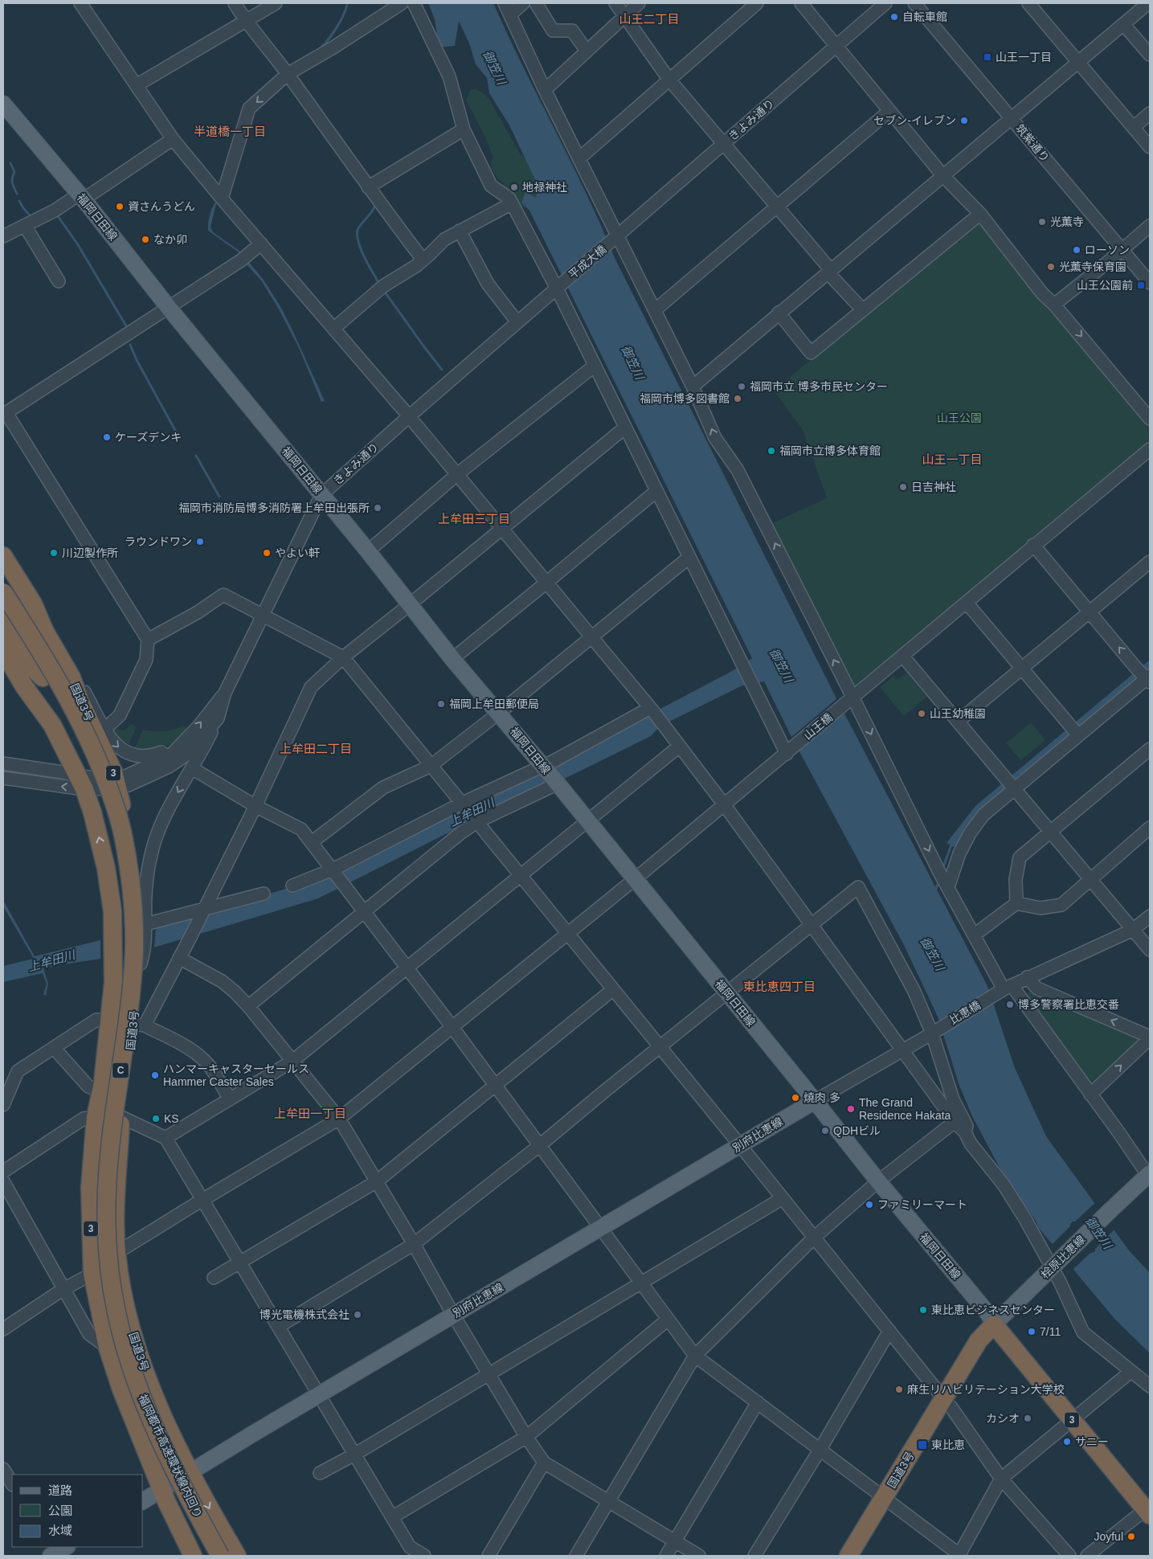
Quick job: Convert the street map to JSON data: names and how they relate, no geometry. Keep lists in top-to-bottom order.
{
  "streets": {
    "highway": [
      "国道3号",
      "3",
      "C",
      "福岡都市高速環状線内回り"
    ],
    "main road": ["福岡日田線", "別府比恵線", "桧原比恵線"],
    "street": [
      "きよみ通り",
      "筑紫通り",
      "平成大橋",
      "山王橋",
      "比恵橋"
    ]
  },
  "crossings": [
    ["きよみ通り", "福岡日田線"],
    ["きよみ通り", "平成大橋"],
    ["きよみ通り", "国道3号"],
    ["福岡日田線", "国道3号"],
    ["福岡日田線", "山王橋"],
    ["福岡日田線", "3"],
    ["福岡日田線", "比恵橋"],
    ["福岡日田線", "別府比恵線"],
    ["福岡日田線", "桧原比恵線"],
    ["国道3号", "山王橋"],
    ["国道3号", "3"],
    ["国道3号", "別府比恵線"],
    ["国道3号", "桧原比恵線"],
    ["国道3号", "福岡都市高速環状線内回り"],
    ["3", "別府比恵線"],
    ["3", "桧原比恵線"],
    ["比恵橋", "別府比恵線"],
    ["C", "福岡都市高速環状線内回り"]
  ],
  "districts": [
    "山王二丁目",
    "半道橋一丁目",
    "山王一丁目",
    "上牟田三丁目",
    "上牟田二丁目",
    "東比恵四丁目",
    "上牟田一丁目"
  ],
  "water": ["御笠川", "上牟田川"],
  "parks": ["山王公園"],
  "places": {
    "other": [
      "自転車館",
      "セブン-イレブン",
      "地禄神社",
      "資さんうどん",
      "光薫寺",
      "なか卯",
      "ローソン",
      "光薫寺保育園",
      "福岡市立 博多市民センター",
      "福岡市博多図書館",
      "ケーズデンキ",
      "福岡市立博多体育館",
      "日吉神社",
      "福岡市消防局博多消防署上牟田出張所",
      "ラウンドワン",
      "川辺製作所",
      "やよい軒",
      "福岡上牟田郵便局",
      "山王幼稚園",
      "博多警察署比恵交番",
      "ハンマーキャスターセールス Hammer Caster Sales",
      "燒肉 多",
      "The Grand Residence Hakata",
      "KS",
      "QDHビル",
      "ファミリーマート",
      "東比恵ビジネスセンター",
      "博光電機株式会社",
      "7/11",
      "麻生リハビリテーション大学校",
      "カシオ",
      "サニー",
      "Joyful"
    ],
    "transit": ["山王一丁目", "山王公園前", "東比恵"]
  },
  "legend": ["道路", "公園", "水域"]
}
